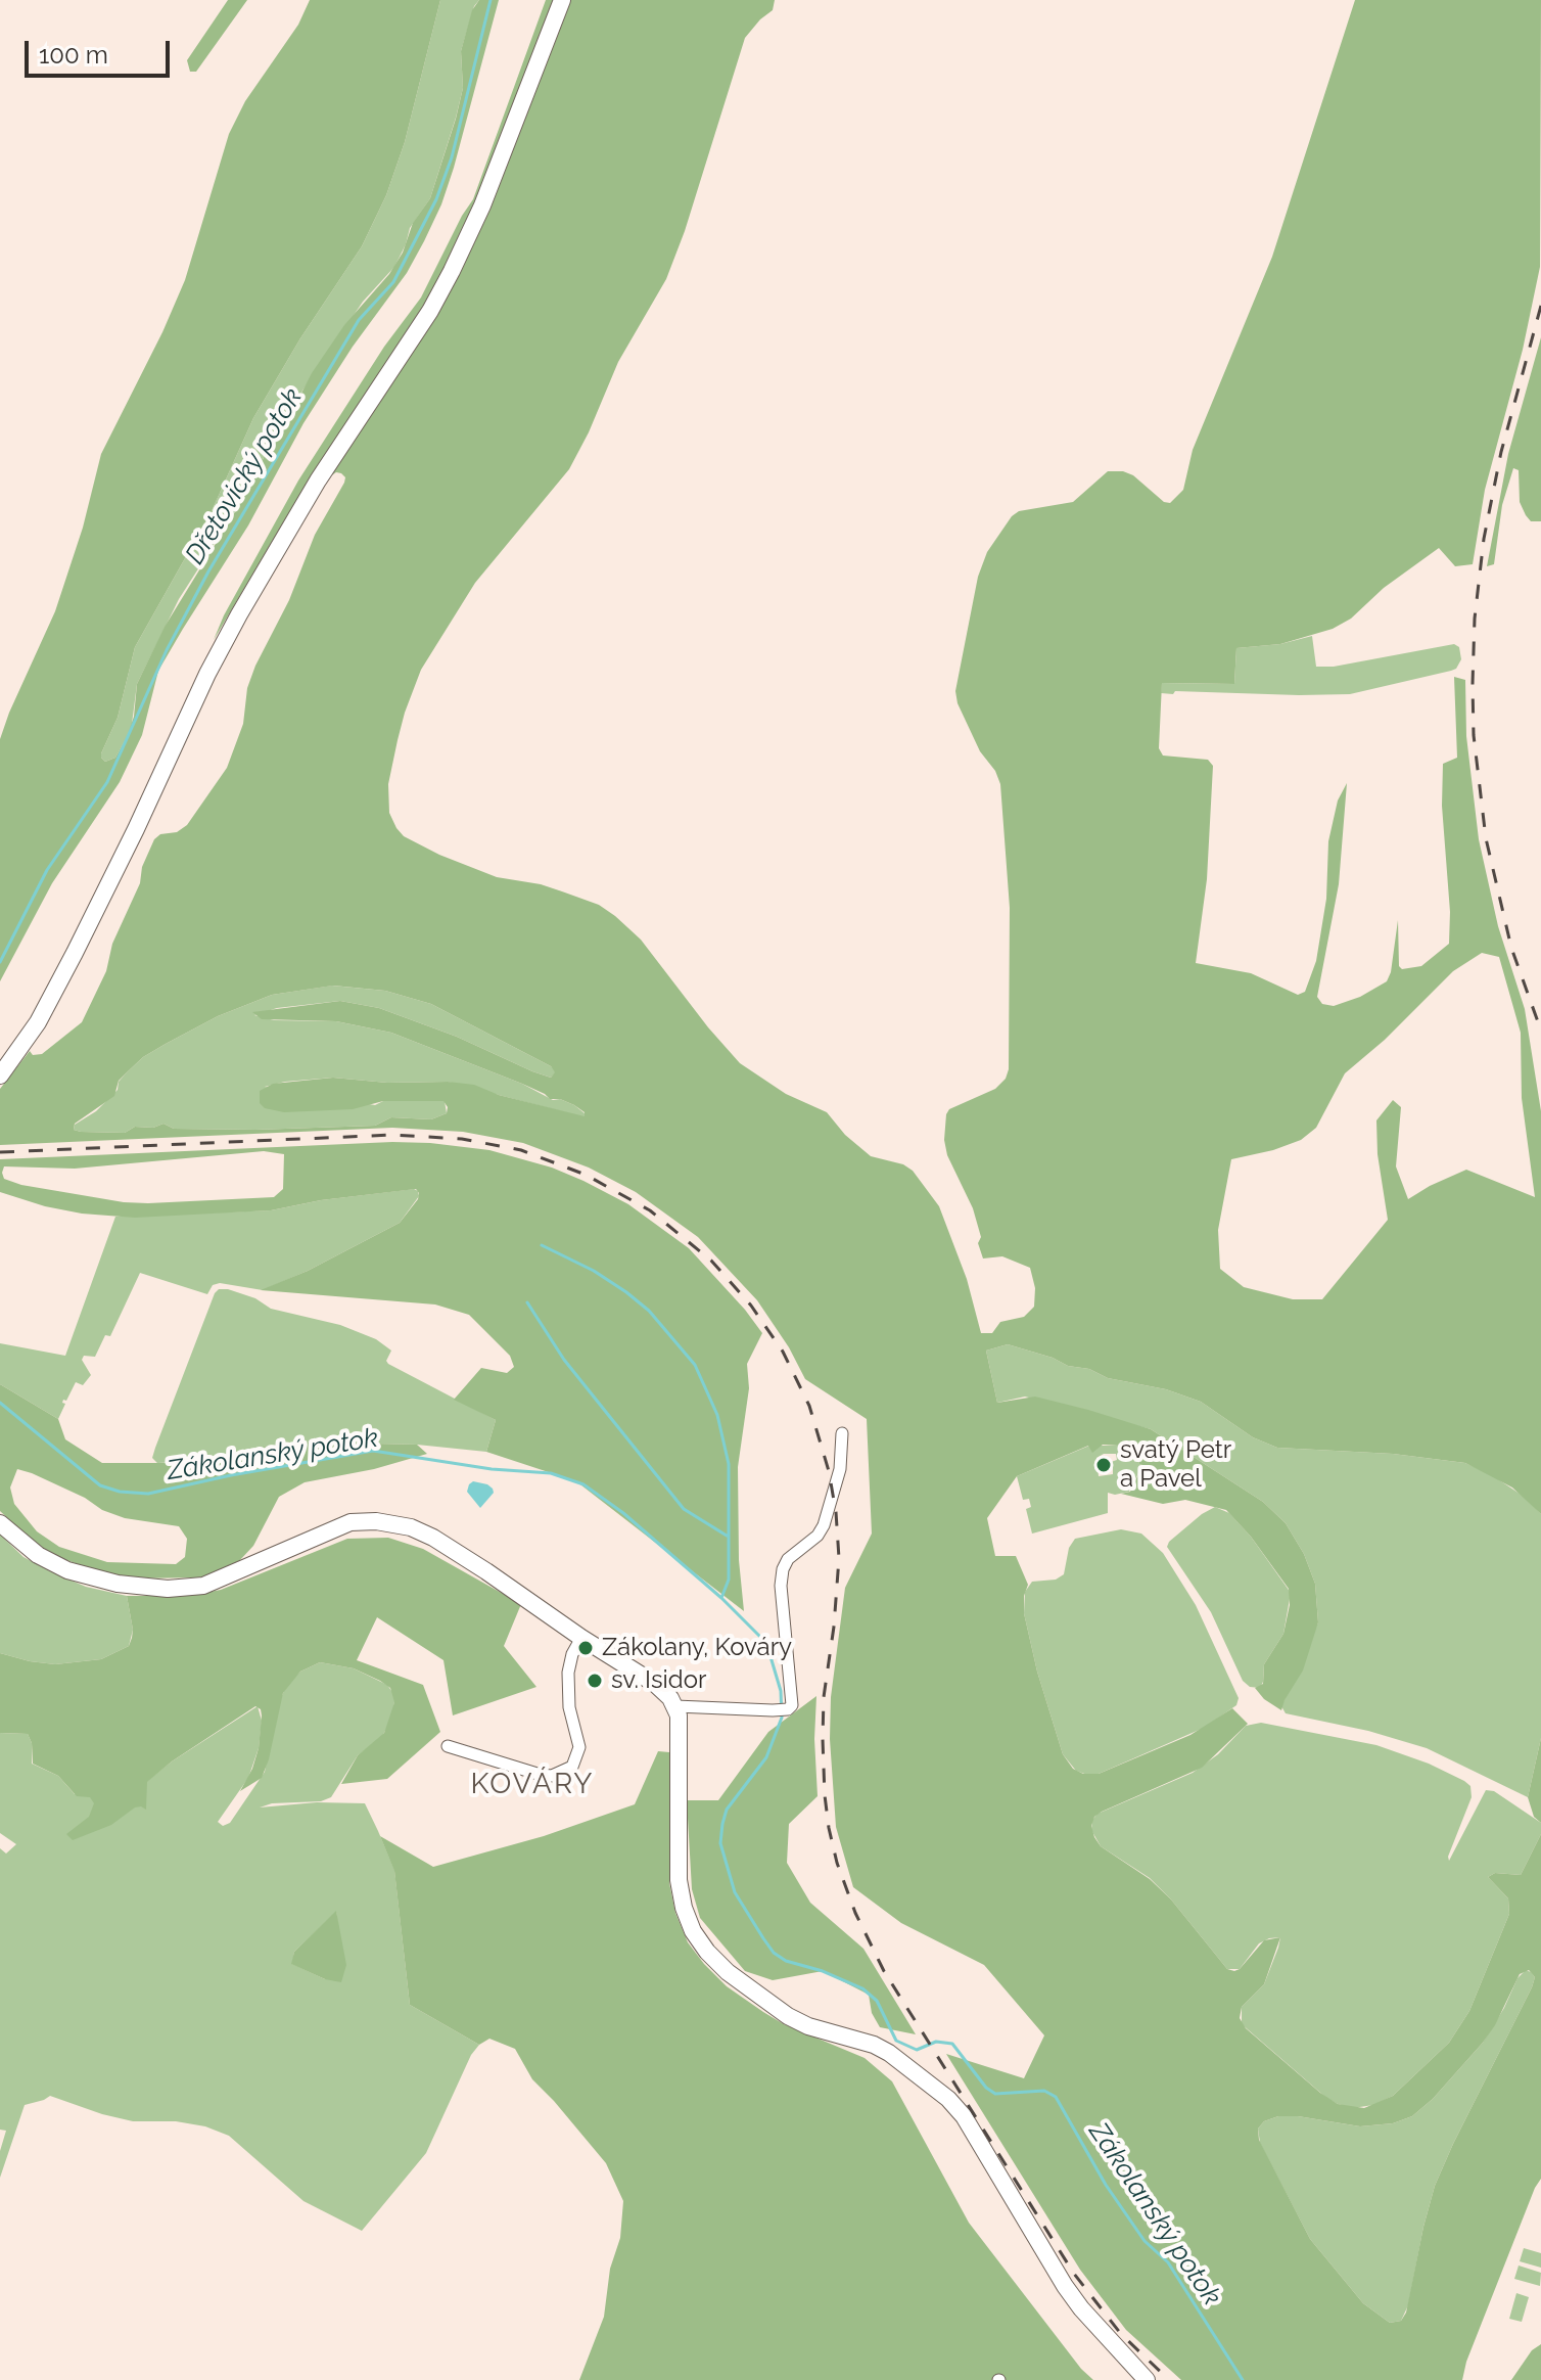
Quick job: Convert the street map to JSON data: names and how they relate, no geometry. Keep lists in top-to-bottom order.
{
  "districts": ["KOVÁRY"],
  "water": ["Dřetovický potok", "Zákolanský potok"],
  "places": ["svatý Petr a Pavel", "Zákolany, Kováry", "sv. Isidor"],
  "scale_bar": "100 m"
}
